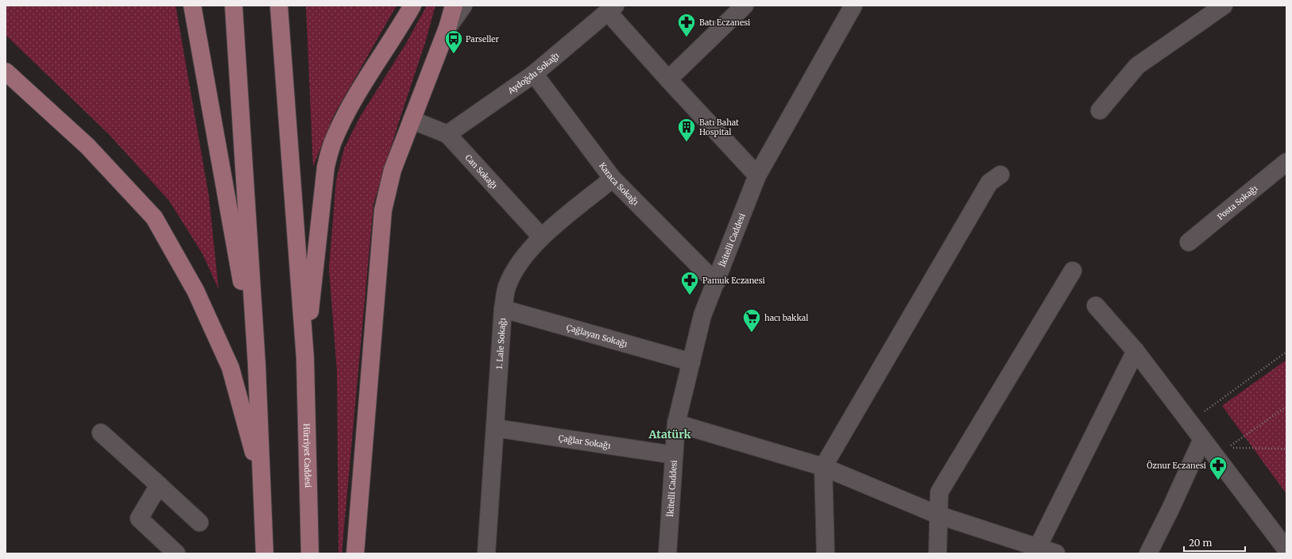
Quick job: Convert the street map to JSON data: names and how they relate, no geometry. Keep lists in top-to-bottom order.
{
  "streets": {
    "main road": ["Hürriyet Caddesi"],
    "street": [
      "Aydoğdu Sokağı",
      "Can Sokağı",
      "Karaca Sokağı",
      "Posta Sokağı",
      "İkitelli Caddesi",
      "Çağlayan Sokağı",
      "1. Lale Sokağı",
      "Çağlar Sokağı"
    ]
  },
  "crossings": [
    ["Aydoğdu Sokağı", "Can Sokağı"],
    ["Aydoğdu Sokağı", "Karaca Sokağı"],
    ["Can Sokağı", "1. Lale Sokağı"],
    ["Karaca Sokağı", "İkitelli Caddesi"],
    ["Karaca Sokağı", "1. Lale Sokağı"],
    ["İkitelli Caddesi", "Çağlayan Sokağı"],
    ["İkitelli Caddesi", "Çağlar Sokağı"],
    ["Çağlayan Sokağı", "1. Lale Sokağı"],
    ["1. Lale Sokağı", "Çağlar Sokağı"]
  ],
  "districts": ["Atatürk"],
  "places": {
    "pharmacy": ["Batı Eczanesi", "Pamuk Eczanesi", "Öznur Eczanesi"],
    "bus stop": ["Parseller"],
    "building": ["Batı Bahat Hospital"],
    "supermarket": ["hacı bakkal"]
  },
  "scale_bar": "20 m"
}
